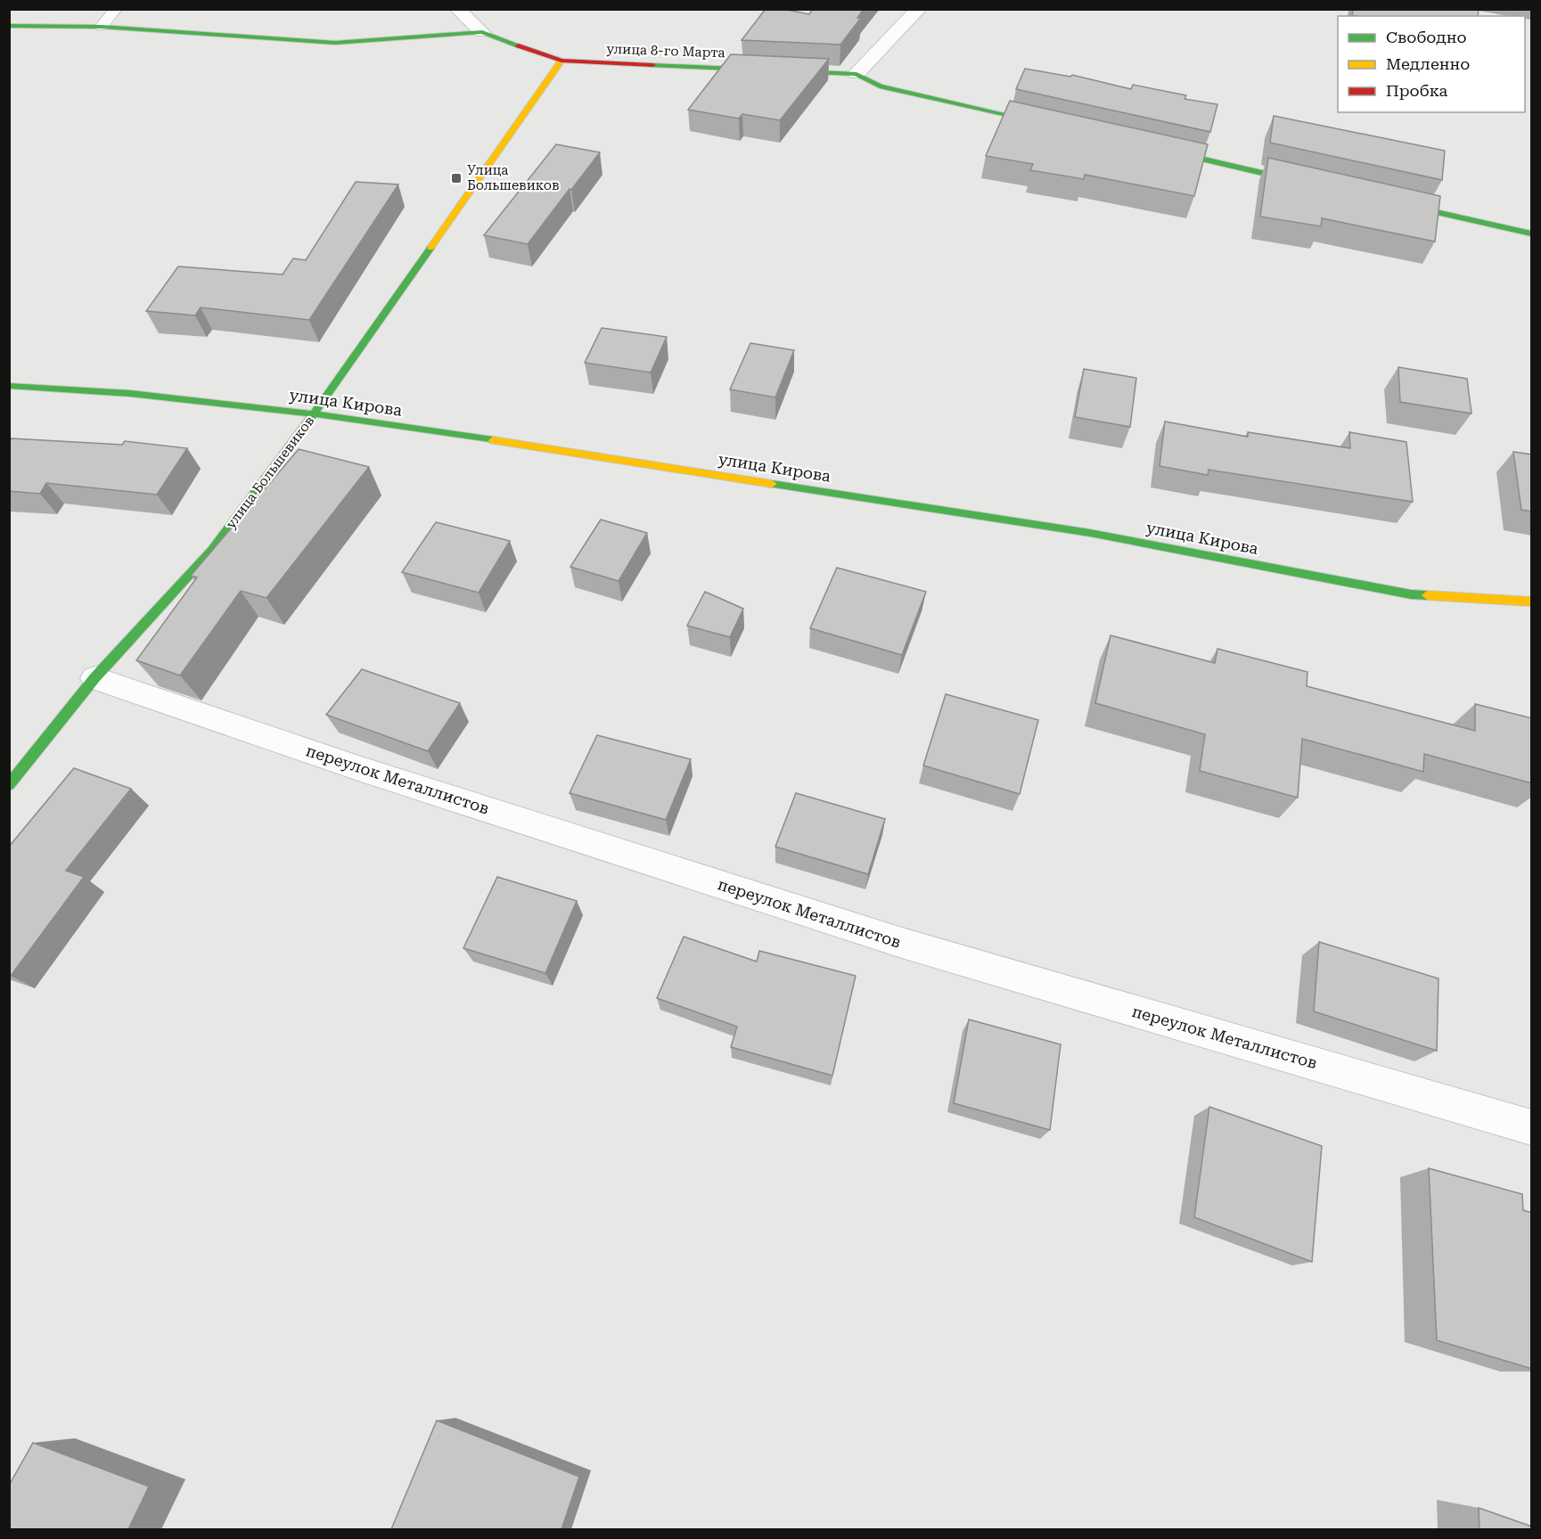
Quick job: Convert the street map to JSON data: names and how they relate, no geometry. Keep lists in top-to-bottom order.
{
  "streets": {
    "street": [
      "улица 8-го Марта",
      "улица Кирова",
      "улица Большевиков",
      "переулок Металлистов"
    ]
  },
  "crossings": [
    ["улица 8-го Марта", "улица Большевиков"],
    ["улица Кирова", "улица Большевиков"],
    ["улица Большевиков", "переулок Металлистов"]
  ],
  "places": {
    "transit": ["Улица Большевиков"]
  },
  "legend": ["Свободно", "Медленно", "Пробка"]
}
